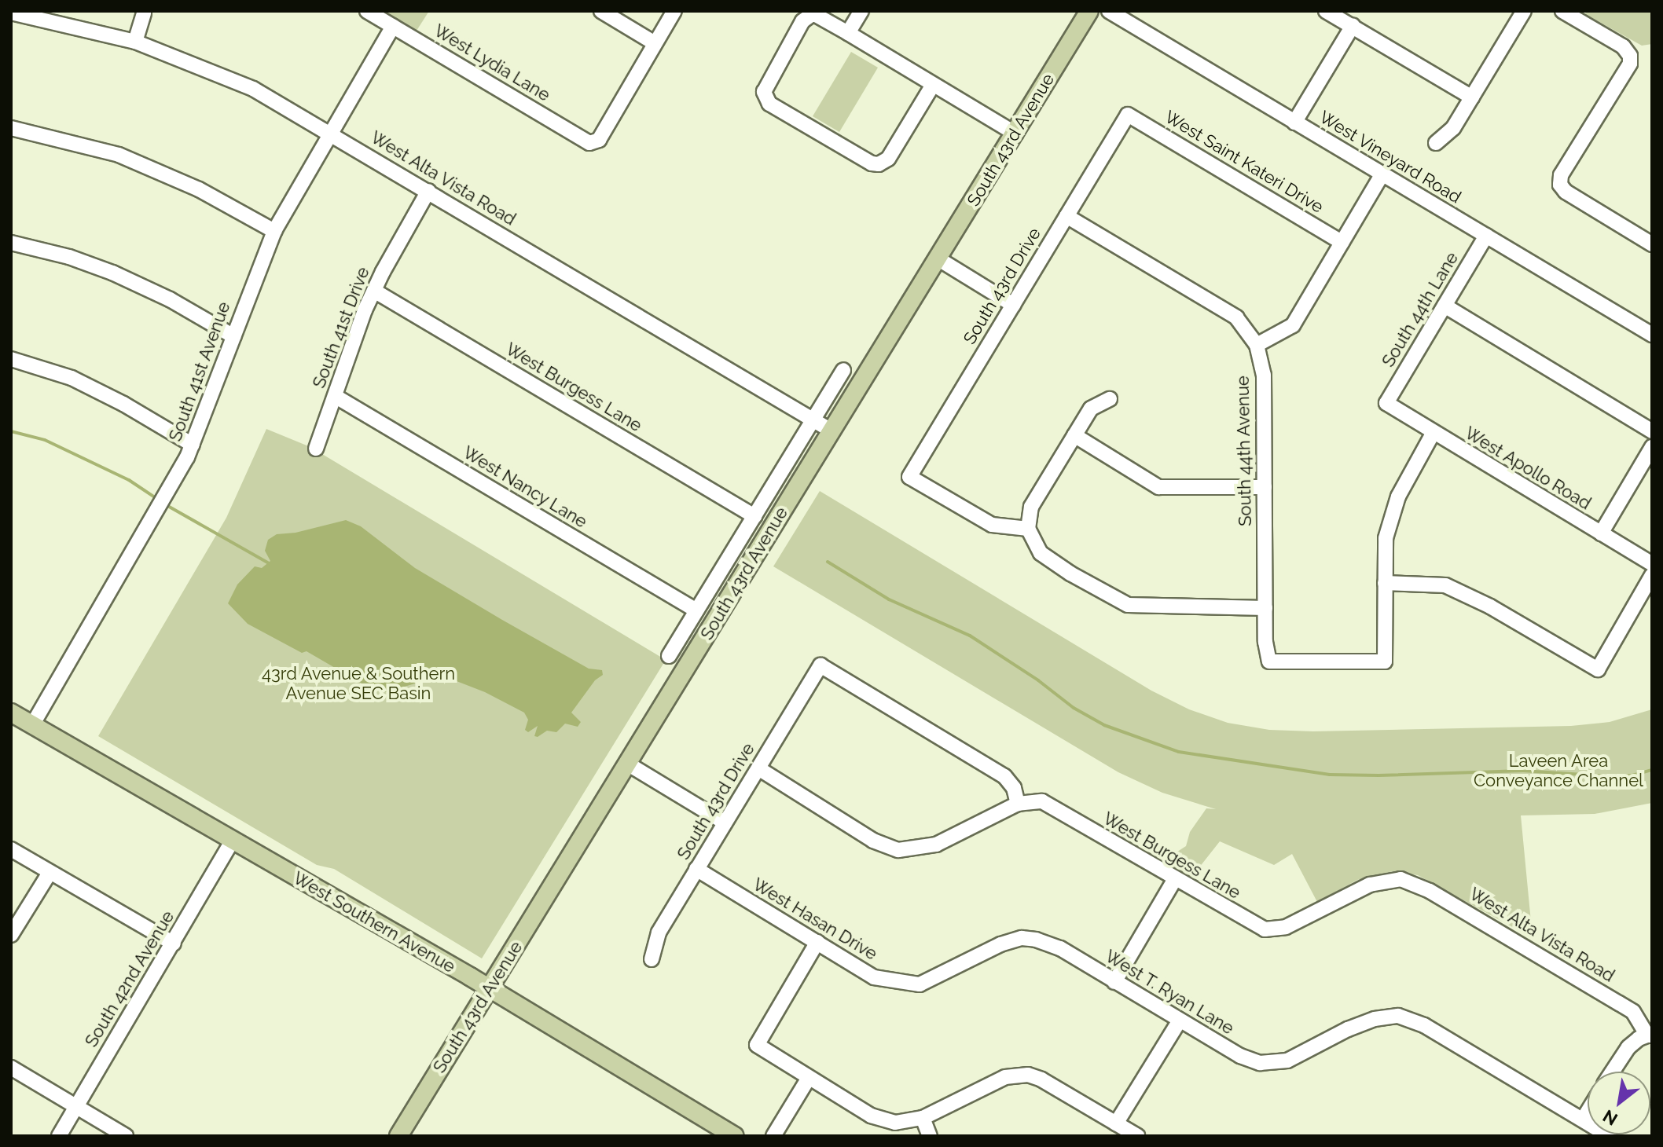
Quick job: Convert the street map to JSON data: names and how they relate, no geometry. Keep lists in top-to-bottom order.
{
  "streets": {
    "main road": ["South 43rd Avenue", "West Southern Avenue"],
    "street": [
      "West Lydia Lane",
      "West Vineyard Road",
      "West Saint Kateri Drive",
      "West Alta Vista Road",
      "South 43rd Drive",
      "South 44th Lane",
      "South 41st Drive",
      "South 41st Avenue",
      "West Burgess Lane",
      "South 44th Avenue",
      "West Apollo Road",
      "West Nancy Lane",
      "West Hasan Drive",
      "South 42nd Avenue",
      "West T. Ryan Lane"
    ]
  },
  "crossings": [
    ["West Lydia Lane", "South 41st Avenue"],
    ["South 43rd Avenue", "West Alta Vista Road"],
    ["South 43rd Avenue", "West Burgess Lane"],
    ["South 43rd Avenue", "West Nancy Lane"],
    ["South 43rd Avenue", "West Southern Avenue"],
    ["West Vineyard Road", "South 44th Lane"],
    ["West Saint Kateri Drive", "South 43rd Drive"],
    ["West Alta Vista Road", "South 41st Drive"],
    ["West Alta Vista Road", "South 41st Avenue"],
    ["West Alta Vista Road", "West Burgess Lane"],
    ["South 43rd Drive", "West Burgess Lane"],
    ["South 43rd Drive", "West Hasan Drive"],
    ["South 44th Lane", "West Apollo Road"],
    ["South 41st Drive", "West Burgess Lane"],
    ["South 41st Drive", "West Nancy Lane"],
    ["South 41st Avenue", "West Southern Avenue"],
    ["West Hasan Drive", "West T. Ryan Lane"],
    ["West Southern Avenue", "South 42nd Avenue"]
  ],
  "parks": ["43rd Avenue & Southern Avenue SEC Basin", "Laveen Area Conveyance Channel"],
  "north": "bottom left"
}
